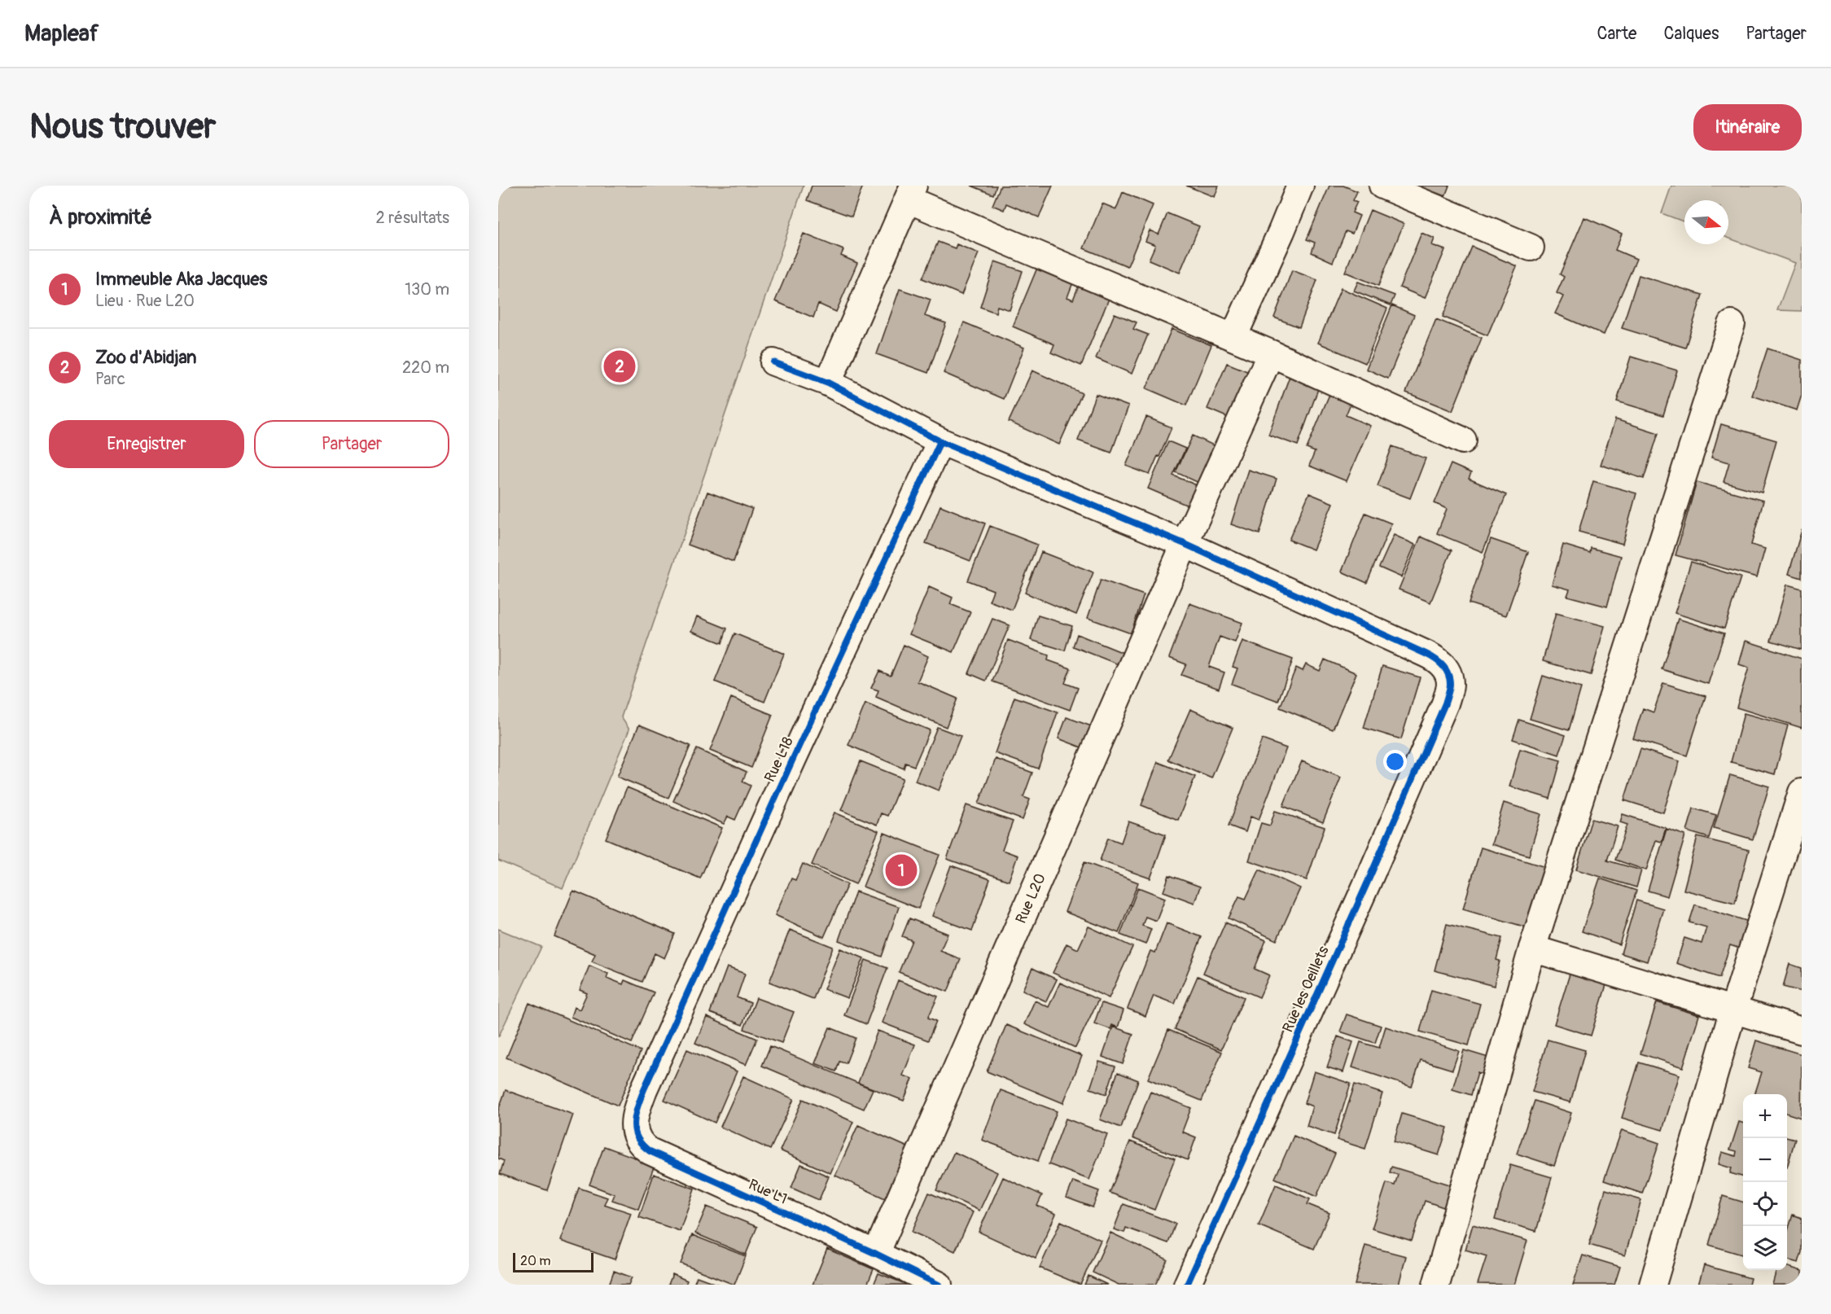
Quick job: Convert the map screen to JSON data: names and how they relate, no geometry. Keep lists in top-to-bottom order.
{
  "streets": {
    "street": [
      "Rue L18",
      "Rue L20",
      "Rue les Oeillets",
      "Rue L1"
    ]
  },
  "crossings": [
    ["Rue L18", "Rue les Oeillets"],
    ["Rue L18", "Rue L1"],
    ["Rue L20", "Rue les Oeillets"],
    ["Rue L20", "Rue L1"]
  ],
  "scale_bar": "20 m",
  "north": "right",
  "page": {
    "header": "Mapleaf",
    "nav": ["Carte", "Calques", "Partager"],
    "buttons": [
      "Itinéraire",
      ["Enregistrer", "Partager"]
    ],
    "title": "Nous trouver",
    "heading": ["À proximité", "2 résultats"],
    "list": [
      {
        "mark": "1",
        "name": "Immeuble Aka Jacques",
        "note": "Lieu · Rue L20",
        "value": "130 m"
      },
      {
        "mark": "2",
        "name": "Zoo d'Abidjan",
        "note": "Parc",
        "value": "220 m"
      }
    ],
    "pins": ["2", "1"],
    "map_buttons": ["+", "−"],
    "scale": "20 m"
  }
}
